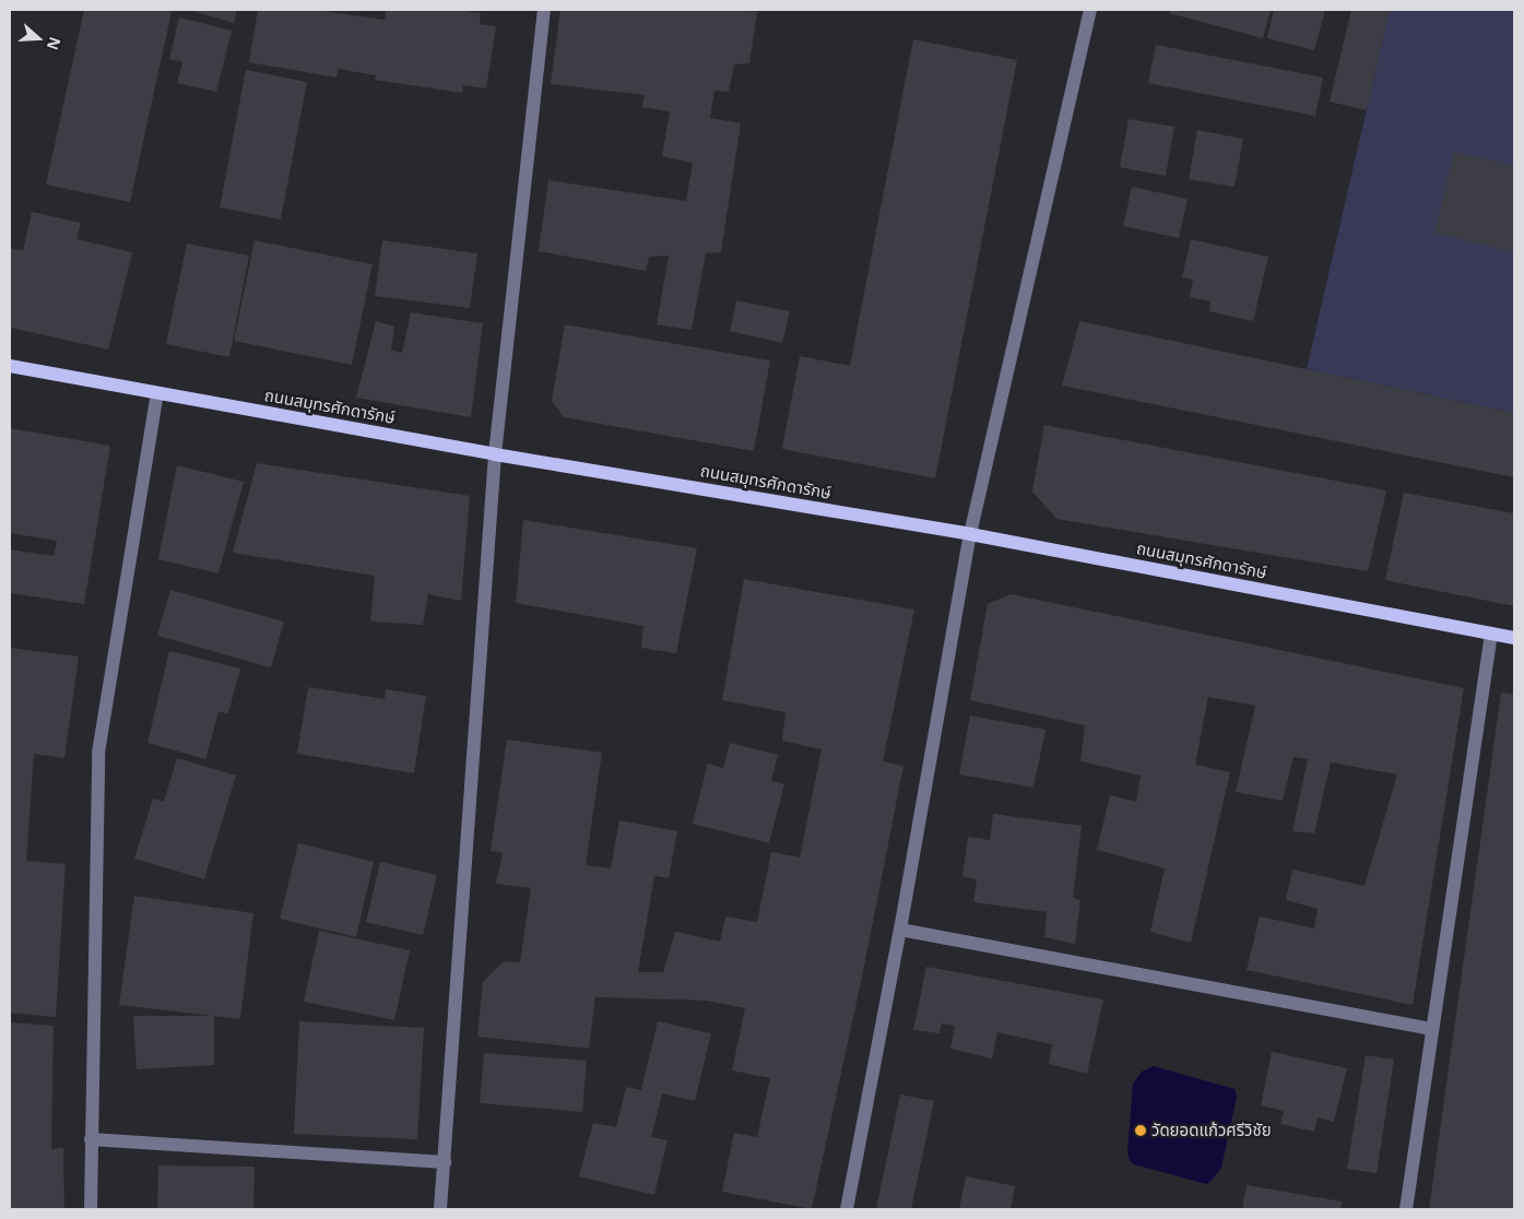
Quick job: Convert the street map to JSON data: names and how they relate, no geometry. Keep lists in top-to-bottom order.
{
  "streets": {
    "main road": ["ถนนสมุทรศักดารักษ์"]
  },
  "places": ["วัดยอดแก้วศรีวิชัย"],
  "north": "right"
}
